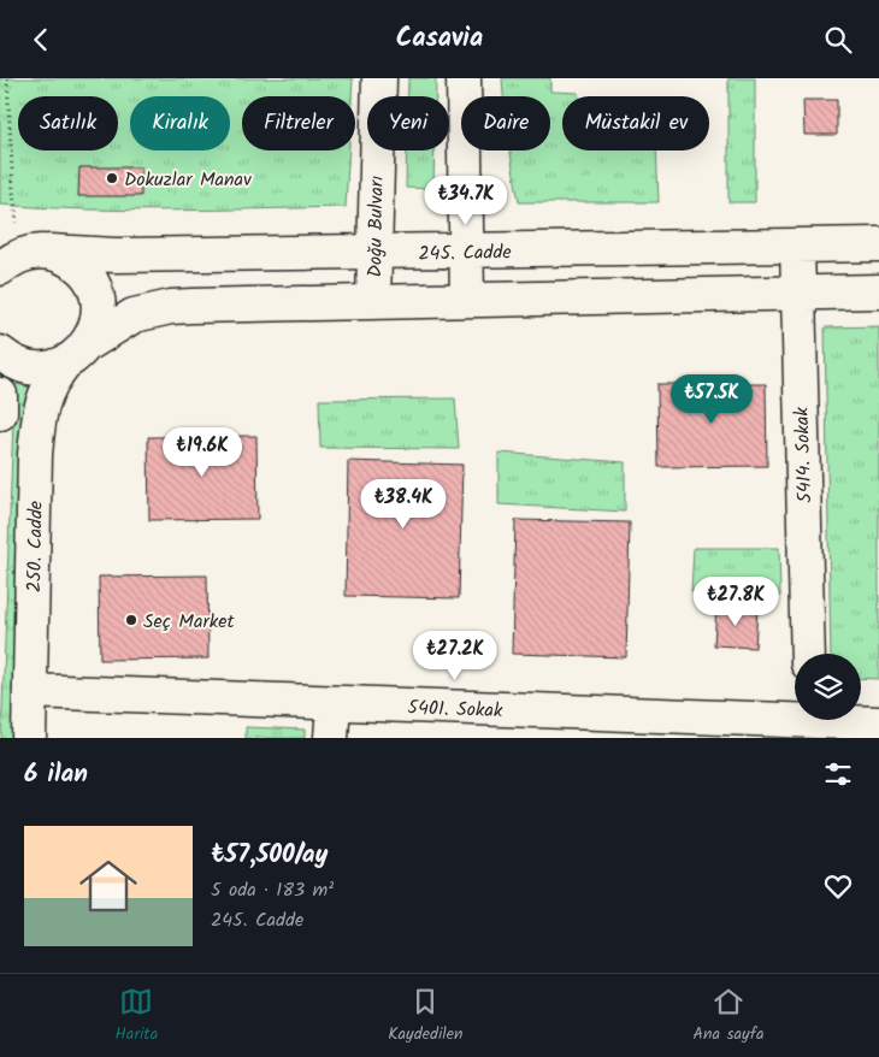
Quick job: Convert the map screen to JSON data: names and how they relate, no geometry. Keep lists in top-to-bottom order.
{
  "streets": {
    "street": [
      "Doğu Bulvarı",
      "245. Cadde",
      "5414. Sokak",
      "250. Cadde",
      "5401. Sokak"
    ]
  },
  "crossings": [
    ["Doğu Bulvarı", "245. Cadde"],
    ["245. Cadde", "5414. Sokak"],
    ["250. Cadde", "5401. Sokak"]
  ],
  "places": ["Dokuzlar Manav", "Seç Market"],
  "page": {
    "header": "Casavia",
    "chip": [
      "Satılık",
      "Kiralık",
      "Filtreler",
      "Yeni",
      "Daire",
      "Müstakil ev"
    ],
    "price": [
      "₺34.7K",
      "₺57.5K",
      "₺19.6K",
      "₺38.4K",
      "₺27.8K",
      "₺27.2K"
    ],
    "heading": "6 ilan",
    "list": [
      {
        "name": "₺57,500/ay",
        "note": "5 oda · 183 m² · 245. Cadde"
      }
    ],
    "tabs": ["Harita", "Kaydedilen", "Ana sayfa"]
  }
}
